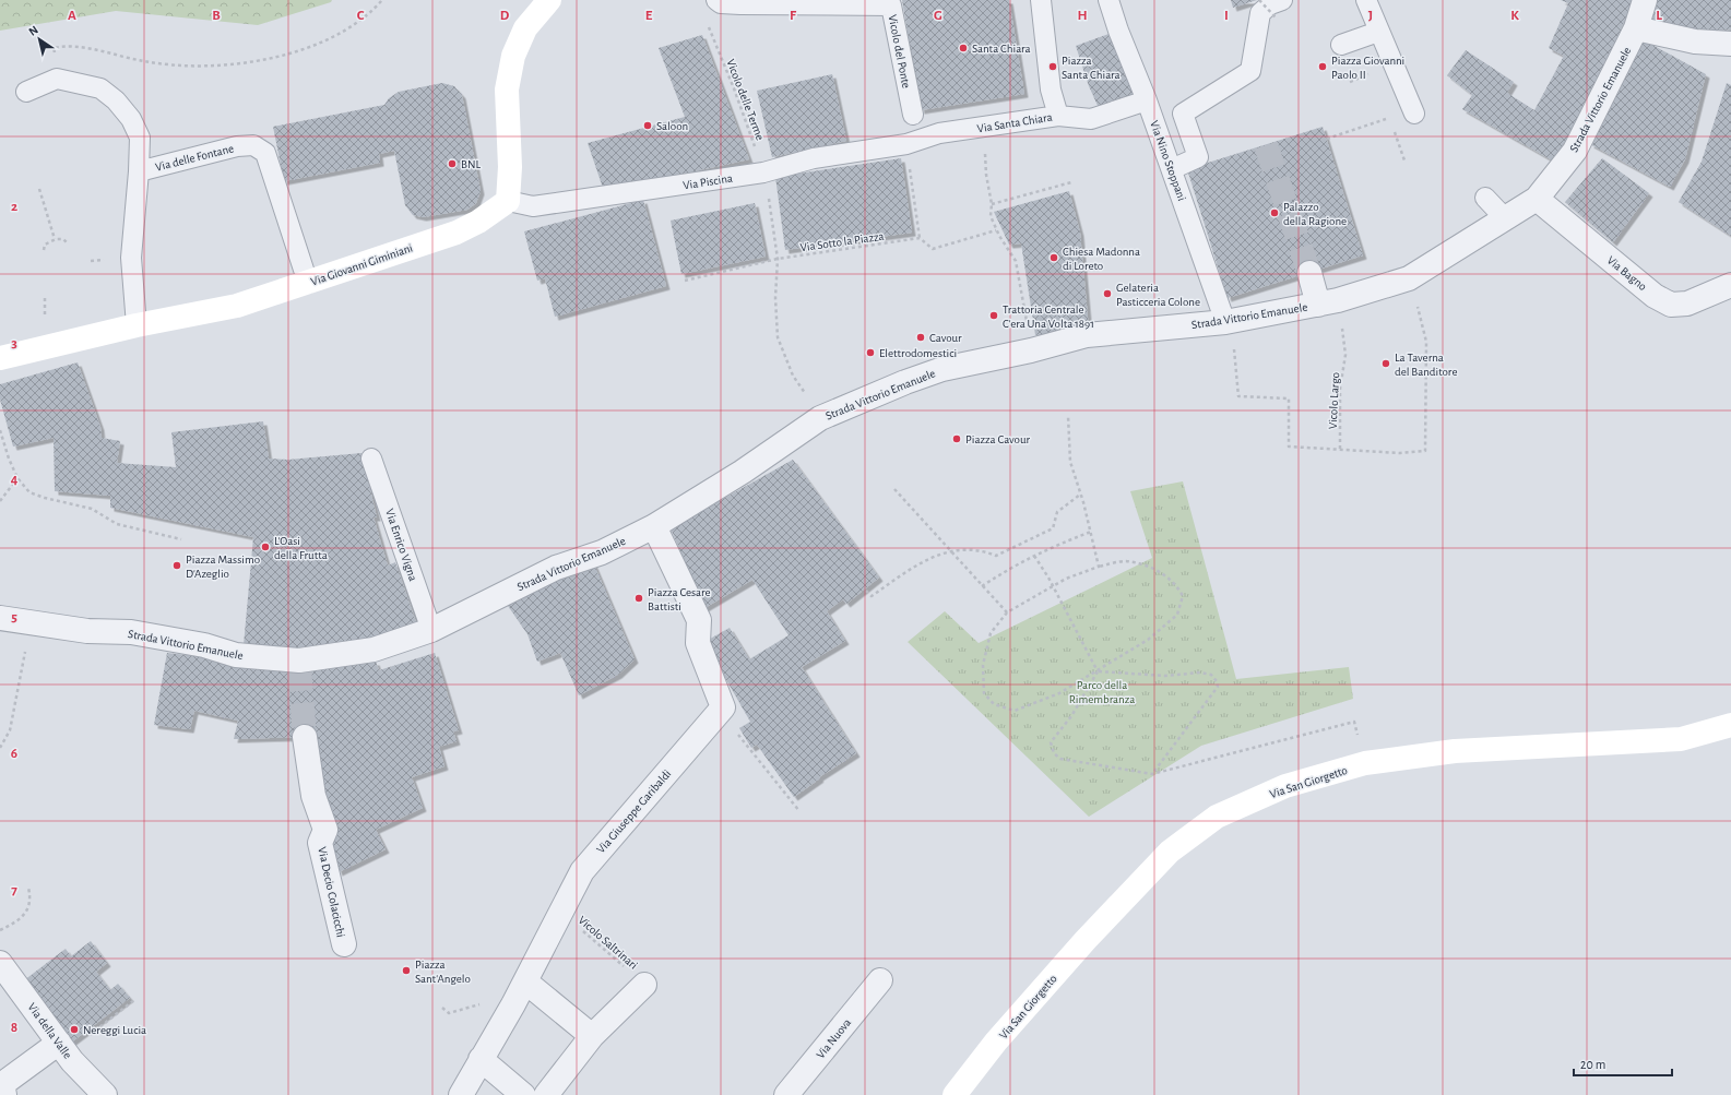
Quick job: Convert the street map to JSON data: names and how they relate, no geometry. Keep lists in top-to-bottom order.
{
  "streets": {
    "street": [
      "Strada Vittorio Emanuele",
      "Via Giovanni Giminiani",
      "Via Bagno",
      "Via San Giorgetto",
      "Via Giuseppe Garibaldi",
      "Via Decio Colacicchi",
      "Via della Valle",
      "Via Nuova"
    ],
    "lane": [
      "Vicolo del Ponte",
      "Via Santa Chiara",
      "Via delle Fontane",
      "Via Nino Stoppani",
      "Via Piscina",
      "Via Enrico Vigna"
    ],
    "path": [
      "Vicolo delle Terme",
      "Via Sotto la Piazza",
      "Vicolo Largo",
      "Vicolo Saltrinari"
    ]
  },
  "crossings": [
    ["Vicolo delle Terme", "Via Piscina"],
    ["Strada Vittorio Emanuele", "Via Nino Stoppani"],
    ["Strada Vittorio Emanuele", "Via Bagno"],
    ["Strada Vittorio Emanuele", "Via Enrico Vigna"],
    ["Via Santa Chiara", "Via Nino Stoppani"],
    ["Via Santa Chiara", "Via Piscina"],
    ["Via delle Fontane", "Via Giovanni Giminiani"],
    ["Via Piscina", "Via Giovanni Giminiani"],
    ["Via Giuseppe Garibaldi", "Vicolo Saltrinari"]
  ],
  "parks": ["Parco della Rimembranza"],
  "places": [
    "Santa Chiara",
    "Piazza Santa Chiara",
    "Piazza Giovanni Paolo II",
    "Saloon",
    "BNL",
    "Palazzo della Ragione",
    "Chiesa Madonna di Loreto",
    "Gelateria Pasticceria Colone",
    "Trattoria Centrale C'era Una Volta 1891",
    "Cavour",
    "Elettrodomestici",
    "La Taverna del Banditore",
    "Piazza Cavour",
    "L'Oasi della Frutta",
    "Piazza Massimo D'Azeglio",
    "Piazza Cesare Battisti",
    "Piazza Sant'Angelo",
    "Nereggi Lucia"
  ],
  "scale_bar": "20 m",
  "north": "top left",
  "grid": {
    "columns": [
      "A",
      "B",
      "C",
      "D",
      "E",
      "F",
      "G",
      "H",
      "I",
      "J",
      "K",
      "L"
    ],
    "rows": [
      "2",
      "3",
      "4",
      "5",
      "6",
      "7",
      "8"
    ]
  }
}
